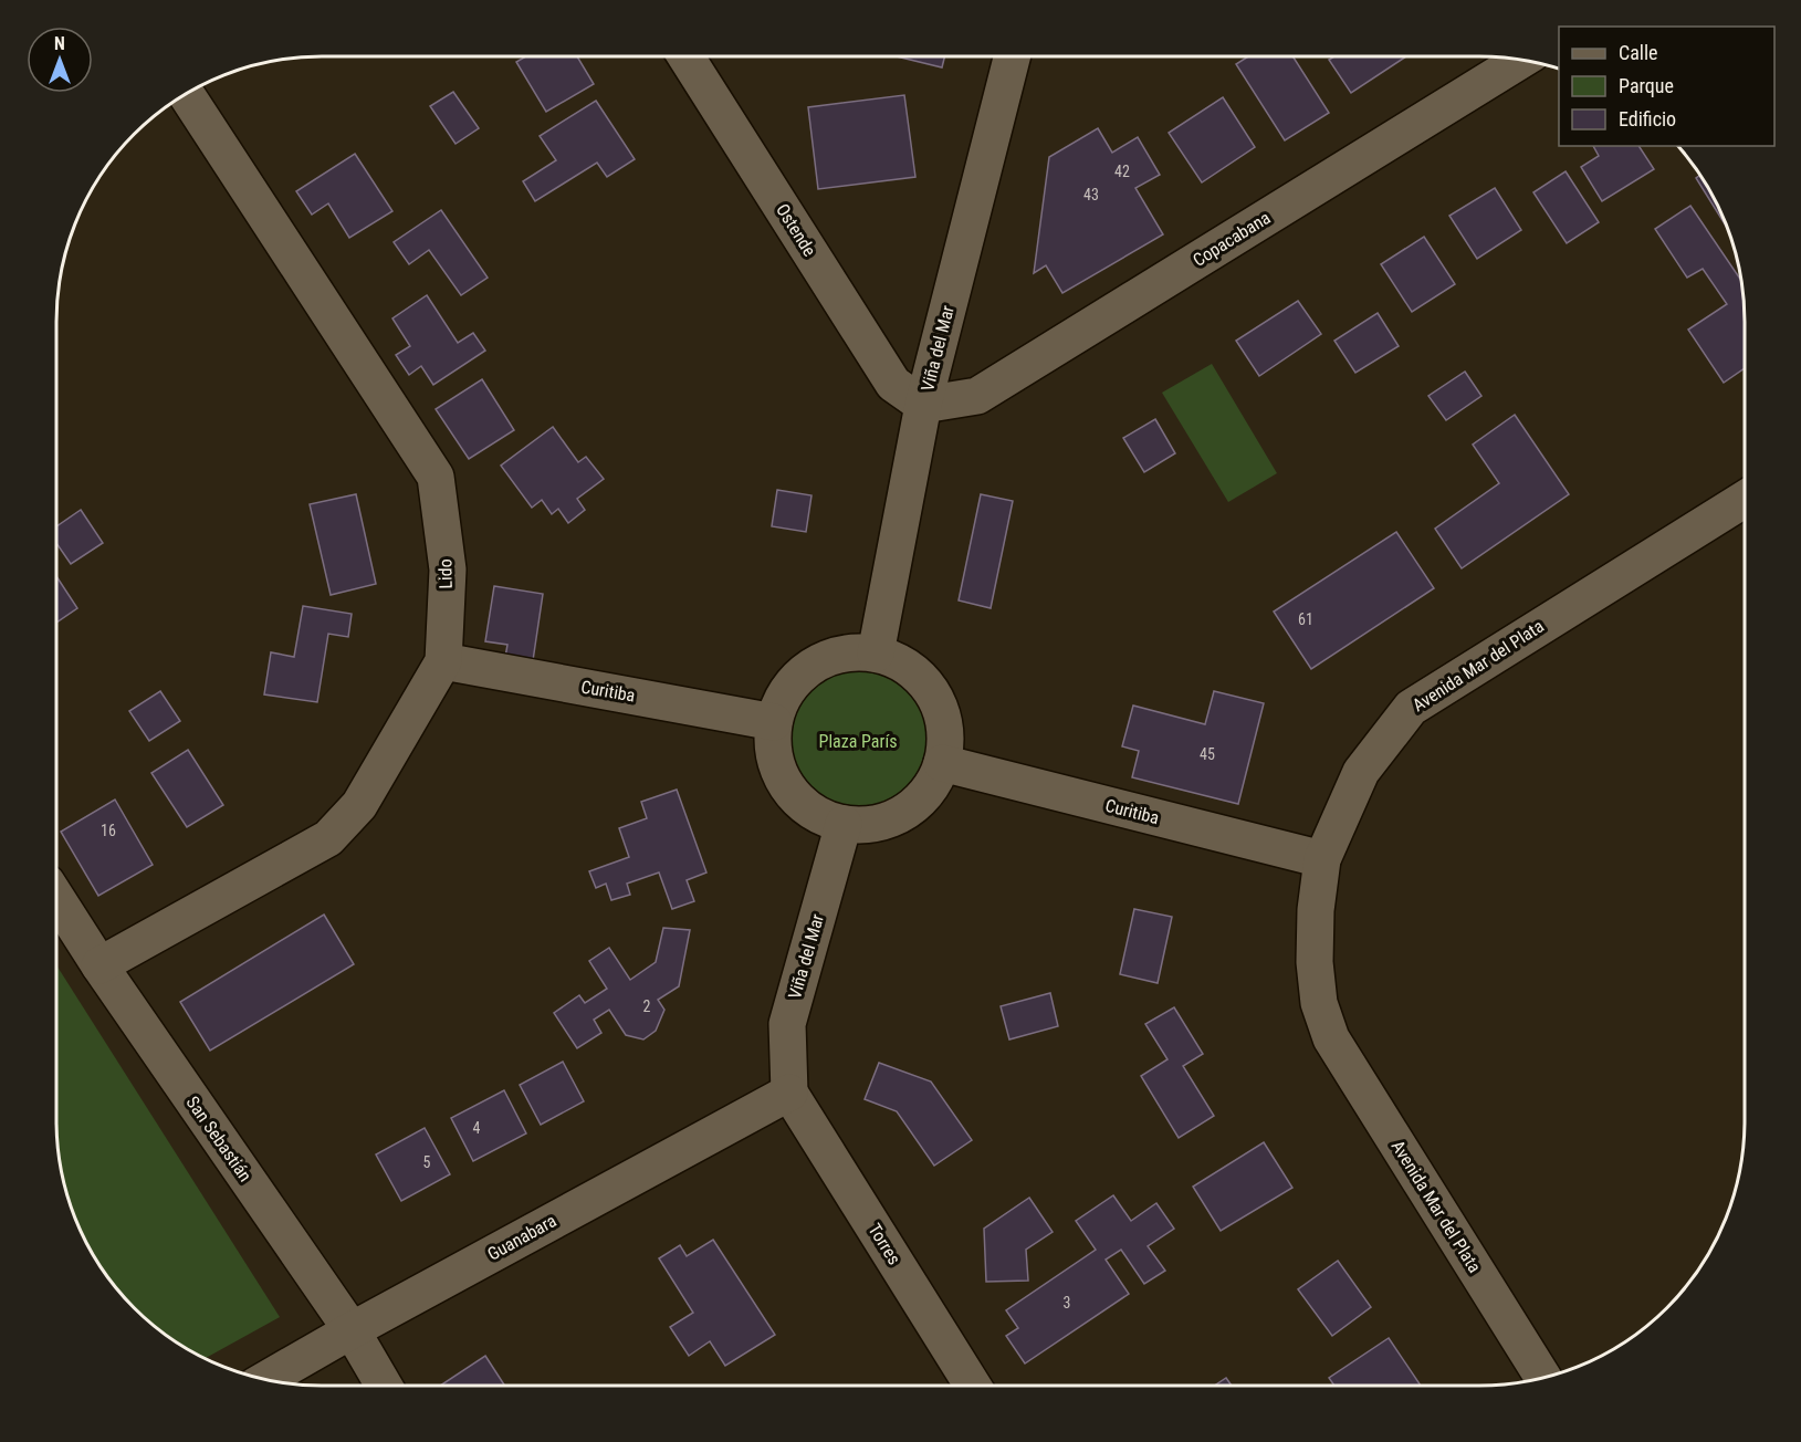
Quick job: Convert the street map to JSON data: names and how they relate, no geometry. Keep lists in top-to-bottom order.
{
  "streets": {
    "street": [
      "Ostende",
      "Copacabana",
      "Viña del Mar",
      "Lido",
      "Avenida Mar del Plata",
      "Curitiba",
      "San Sebastián",
      "Guanabara",
      "Torres"
    ]
  },
  "crossings": [
    ["Ostende", "Copacabana"],
    ["Ostende", "Viña del Mar"],
    ["Copacabana", "Viña del Mar"],
    ["Viña del Mar", "Curitiba"],
    ["Viña del Mar", "Guanabara"],
    ["Viña del Mar", "Torres"],
    ["Lido", "Curitiba"],
    ["Lido", "San Sebastián"],
    ["Avenida Mar del Plata", "Curitiba"],
    ["San Sebastián", "Guanabara"],
    ["Guanabara", "Torres"]
  ],
  "parks": ["Plaza París"],
  "house_numbers": [
    "42",
    "43",
    "61",
    "45",
    "16",
    "2",
    "4",
    "5",
    "3"
  ],
  "legend": ["Calle", "Parque", "Edificio"],
  "north": "top"
}
